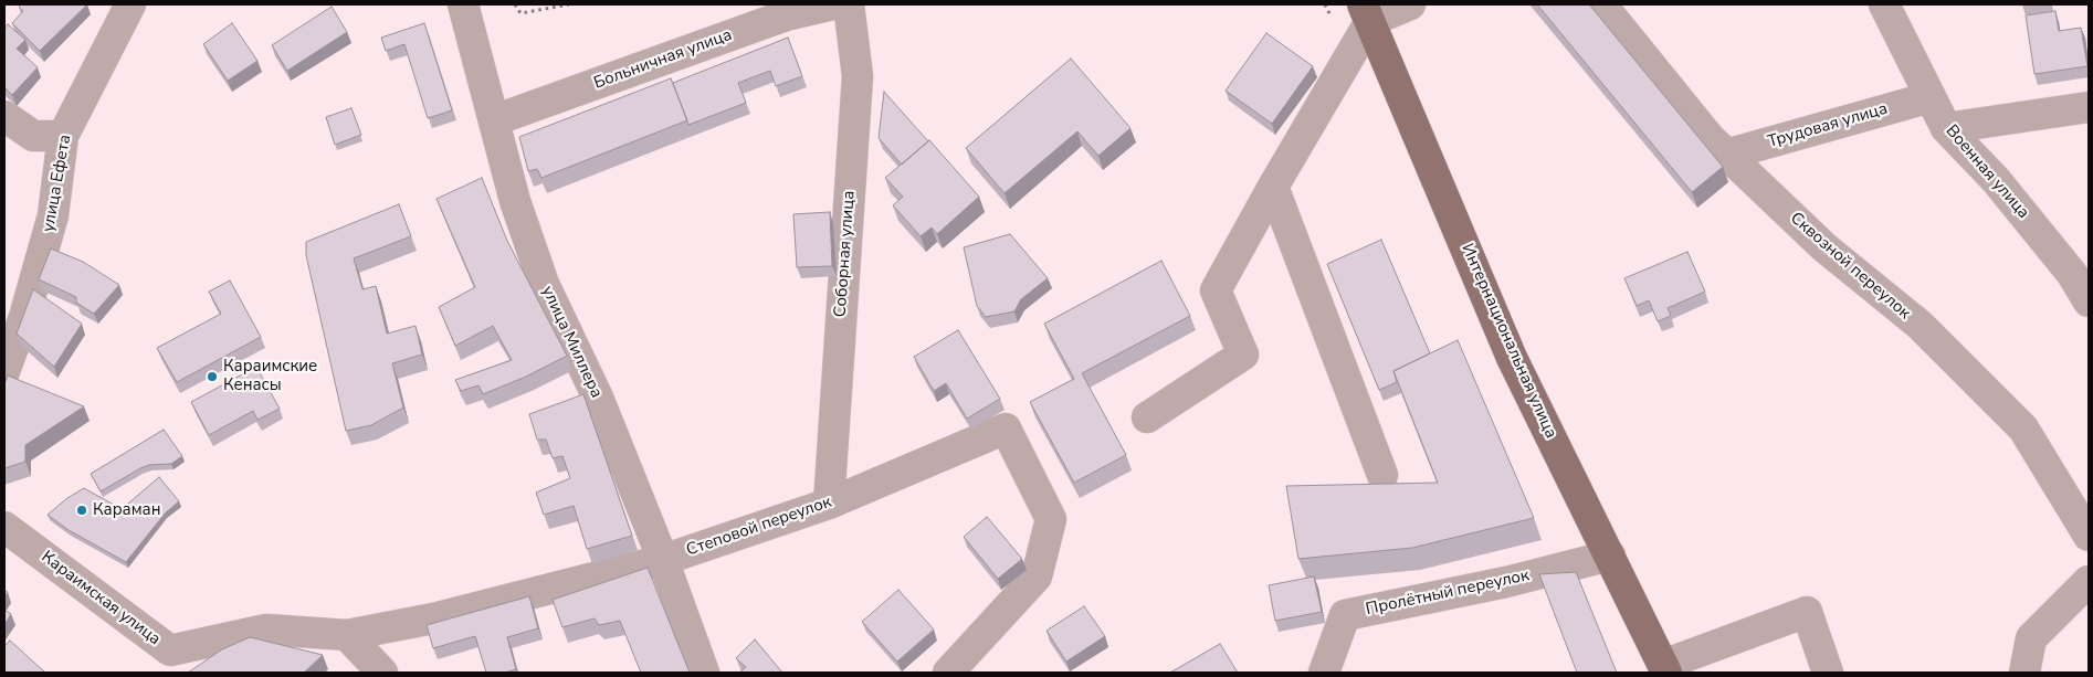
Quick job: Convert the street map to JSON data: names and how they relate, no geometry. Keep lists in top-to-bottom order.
{
  "streets": {
    "main road": ["Интернациональная улица"],
    "street": [
      "Больничная улица",
      "Трудовая улица",
      "Военная улица",
      "улица Ефета",
      "Соборная улица",
      "Сквозной переулок",
      "улица Миллера",
      "Степовой переулок",
      "Пролётный переулок",
      "Караимская улица"
    ]
  },
  "crossings": [
    ["Больничная улица", "улица Миллера"],
    ["Трудовая улица", "Военная улица"],
    ["Трудовая улица", "Сквозной переулок"],
    ["Соборная улица", "Степовой переулок"],
    ["Интернациональная улица", "Пролётный переулок"],
    ["улица Миллера", "Степовой переулок"],
    ["Степовой переулок", "Караимская улица"]
  ],
  "places": ["Караимские Кенасы", "Караман"]
}
